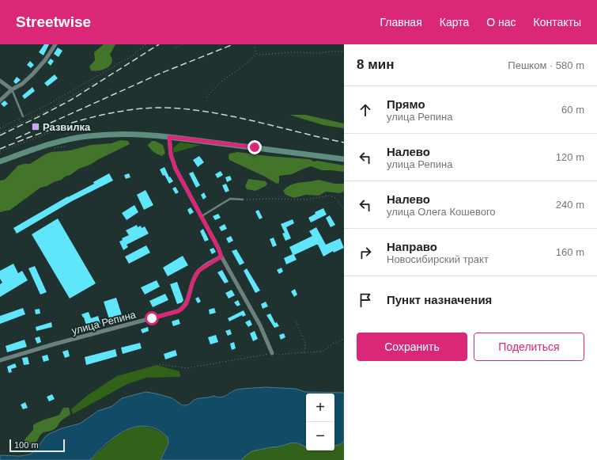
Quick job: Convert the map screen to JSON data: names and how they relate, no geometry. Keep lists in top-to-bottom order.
{
  "streets": {
    "street": ["улица Репина"]
  },
  "places": {
    "transit": ["Развилка"]
  },
  "scale_bar": "100 m",
  "page": {
    "header": "Streetwise",
    "nav": [
      "Главная",
      "Карта",
      "О нас",
      "Контакты"
    ],
    "heading": ["8 мин", "Пешком · 580 m"],
    "list": [
      ["Прямо", "улица Репина", "60 m"],
      ["Налево", "улица Репина", "120 m"],
      ["Налево", "улица Олега Кошевого", "240 m"],
      ["Направо", "Новосибирский тракт", "160 m"],
      "Пункт назначения"
    ],
    "buttons": ["Сохранить", "Поделиться"],
    "map_buttons": ["+", "−"],
    "scale": "100 m"
  }
}
